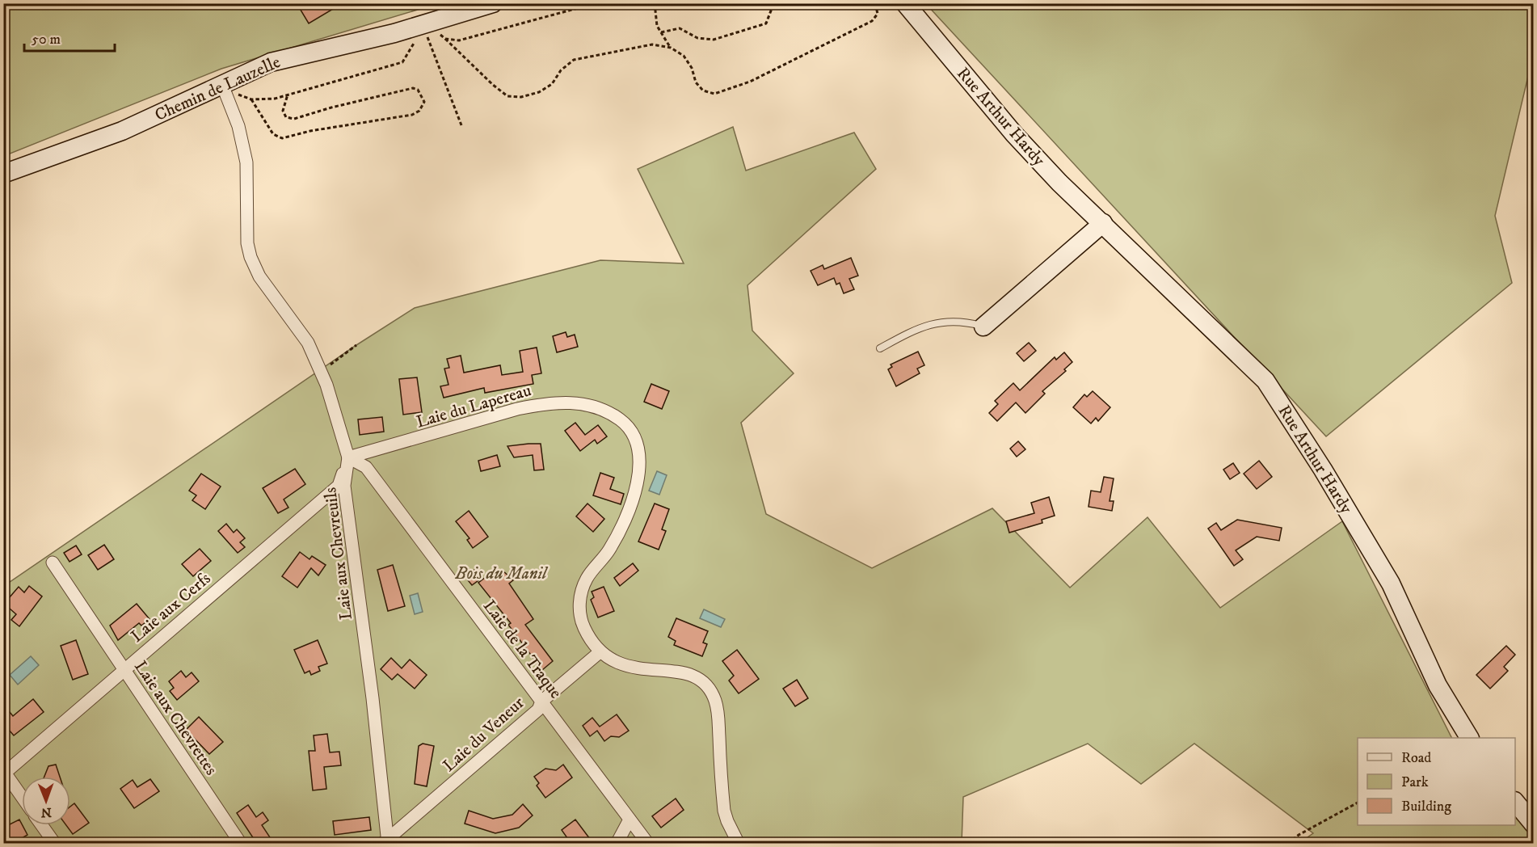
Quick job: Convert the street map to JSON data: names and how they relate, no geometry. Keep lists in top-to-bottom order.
{
  "streets": {
    "street": [
      "Chemin de Lauzelle",
      "Rue Arthur Hardy",
      "Laie du Lapereau",
      "Laie aux Chevreuils",
      "Laie aux Cerfs",
      "Laie de la Traque",
      "Laie aux Chevrettes",
      "Laie du Veneur"
    ]
  },
  "crossings": [
    ["Chemin de Lauzelle", "Laie aux Chevreuils"],
    ["Laie du Lapereau", "Laie aux Chevreuils"],
    ["Laie du Lapereau", "Laie aux Cerfs"],
    ["Laie du Lapereau", "Laie de la Traque"],
    ["Laie du Lapereau", "Laie du Veneur"],
    ["Laie aux Chevreuils", "Laie aux Cerfs"],
    ["Laie aux Chevreuils", "Laie de la Traque"],
    ["Laie aux Chevreuils", "Laie du Veneur"],
    ["Laie aux Cerfs", "Laie de la Traque"],
    ["Laie aux Cerfs", "Laie aux Chevrettes"],
    ["Laie de la Traque", "Laie du Veneur"]
  ],
  "parks": ["Bois du Manil"],
  "legend": ["Road", "Park", "Building"],
  "scale_bar": "50 m",
  "north": "bottom"
}
